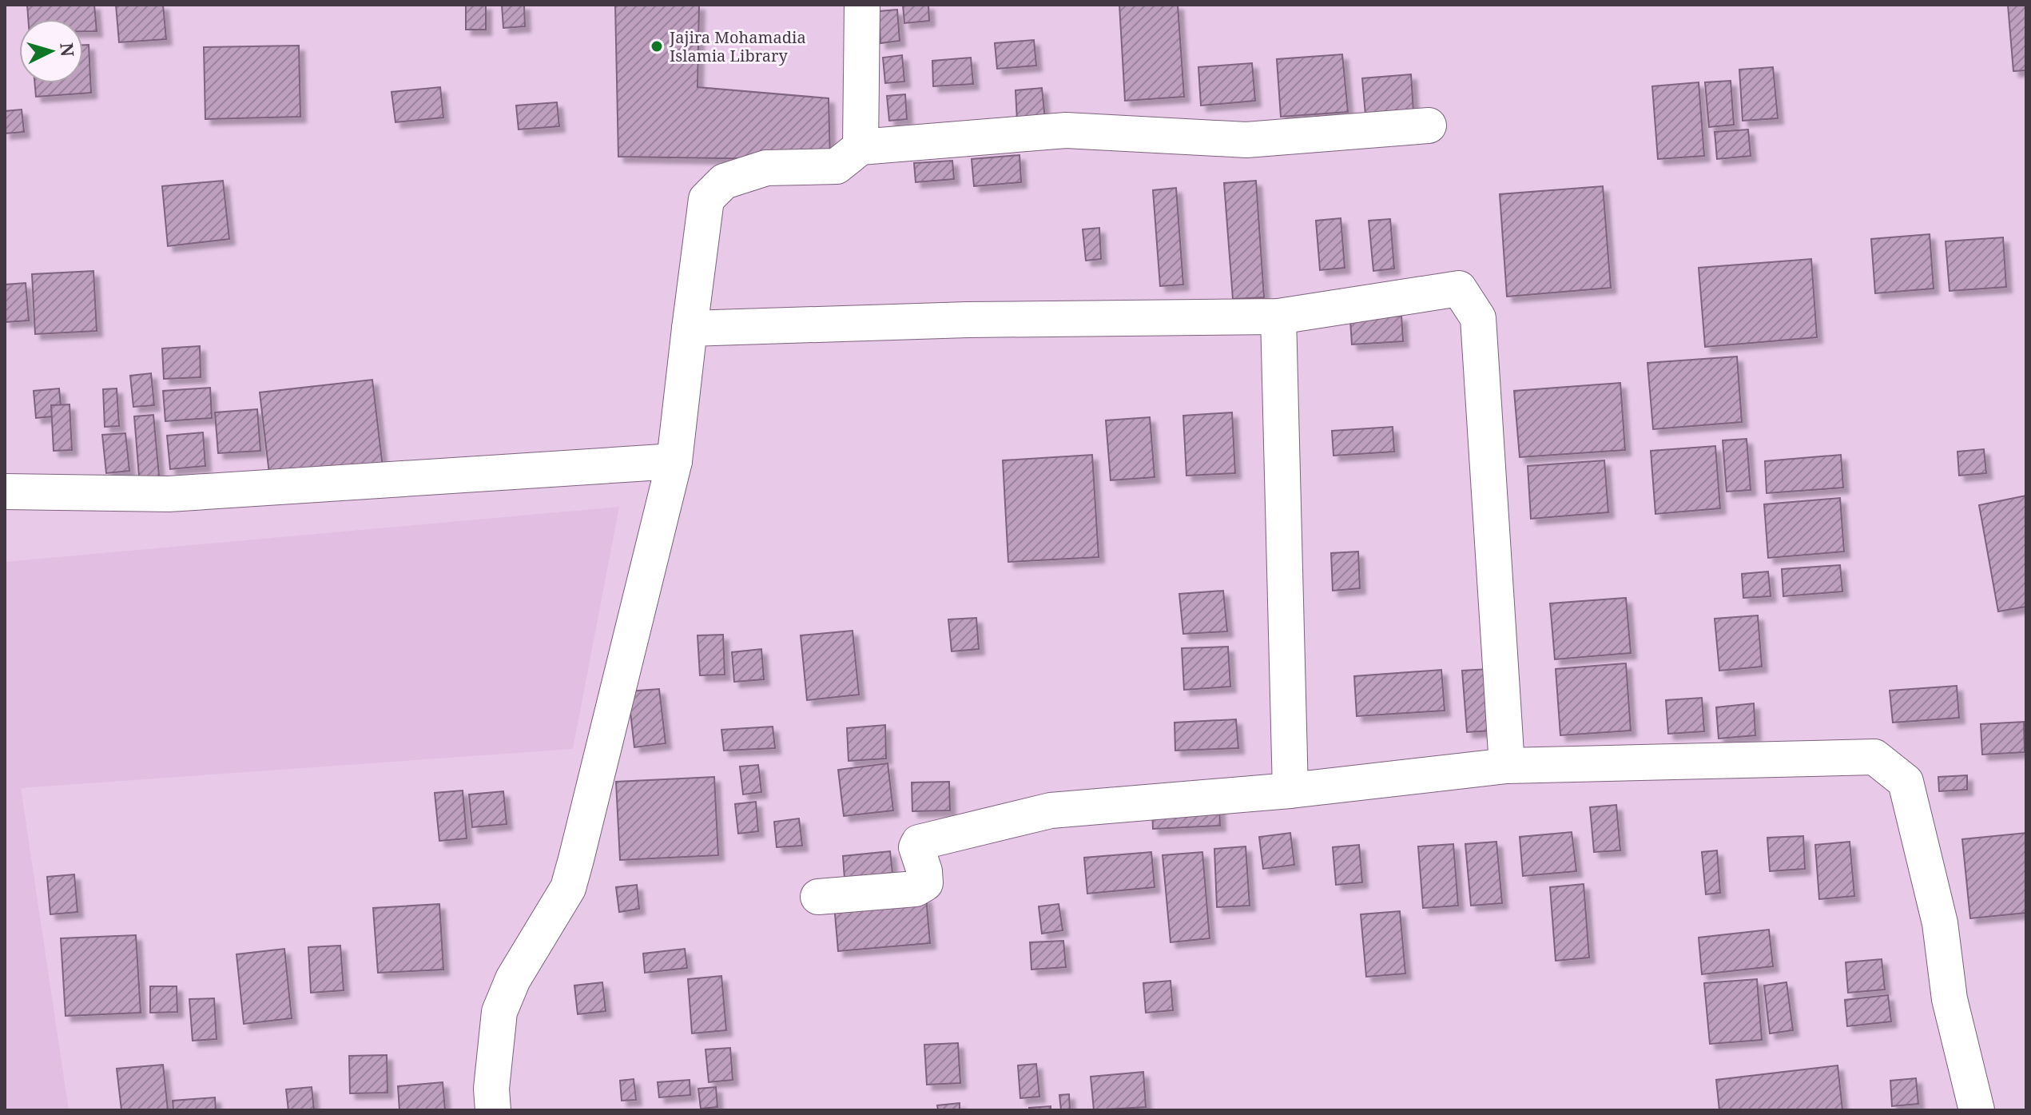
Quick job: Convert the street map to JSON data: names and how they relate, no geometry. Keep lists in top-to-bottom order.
{
  "places": ["Jajira Mohamadia Islamia Library"],
  "north": "right"
}
